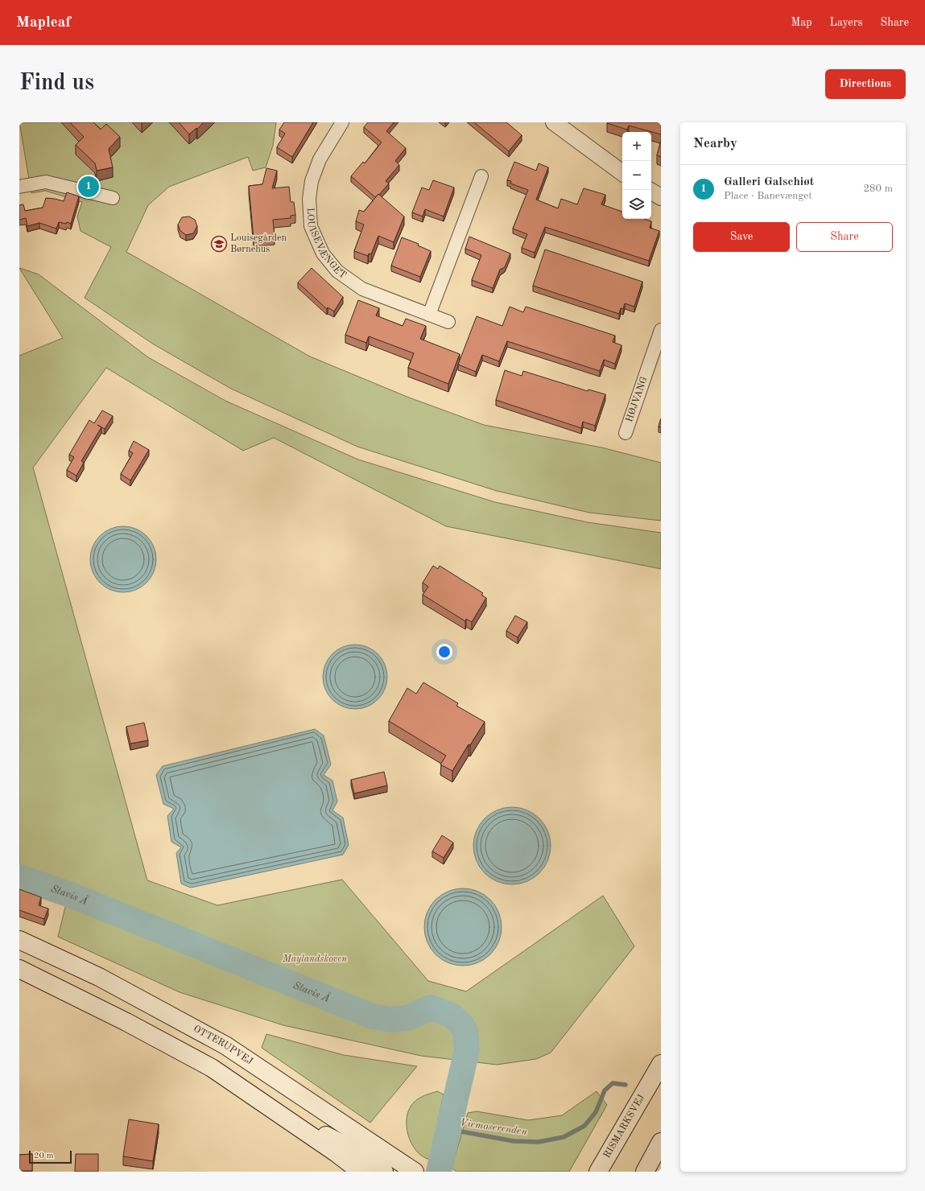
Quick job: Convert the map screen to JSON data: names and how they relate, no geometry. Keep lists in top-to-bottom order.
{
  "streets": {
    "main road": ["OTTERUPVEJ", "RISMARKSVEJ"],
    "street": ["LOUISEVÆNGET", "HØJVANG"]
  },
  "water": ["Stavis Å", "Viemoserenden"],
  "parks": ["Maylandskoven"],
  "places": {
    "school or university": ["Louisegården Børnehus"]
  },
  "scale_bar": "20 m",
  "page": {
    "header": "Mapleaf",
    "nav": ["Map", "Layers", "Share"],
    "buttons": [
      "Directions",
      ["Save", "Share"]
    ],
    "title": "Find us",
    "heading": "Nearby",
    "map_buttons": ["+", "−"],
    "list": [
      {
        "mark": "1",
        "name": "Galleri Galschiøt",
        "note": "Place · Banevænget",
        "value": "280 m"
      }
    ],
    "pins": "1",
    "scale": "20 m"
  }
}
